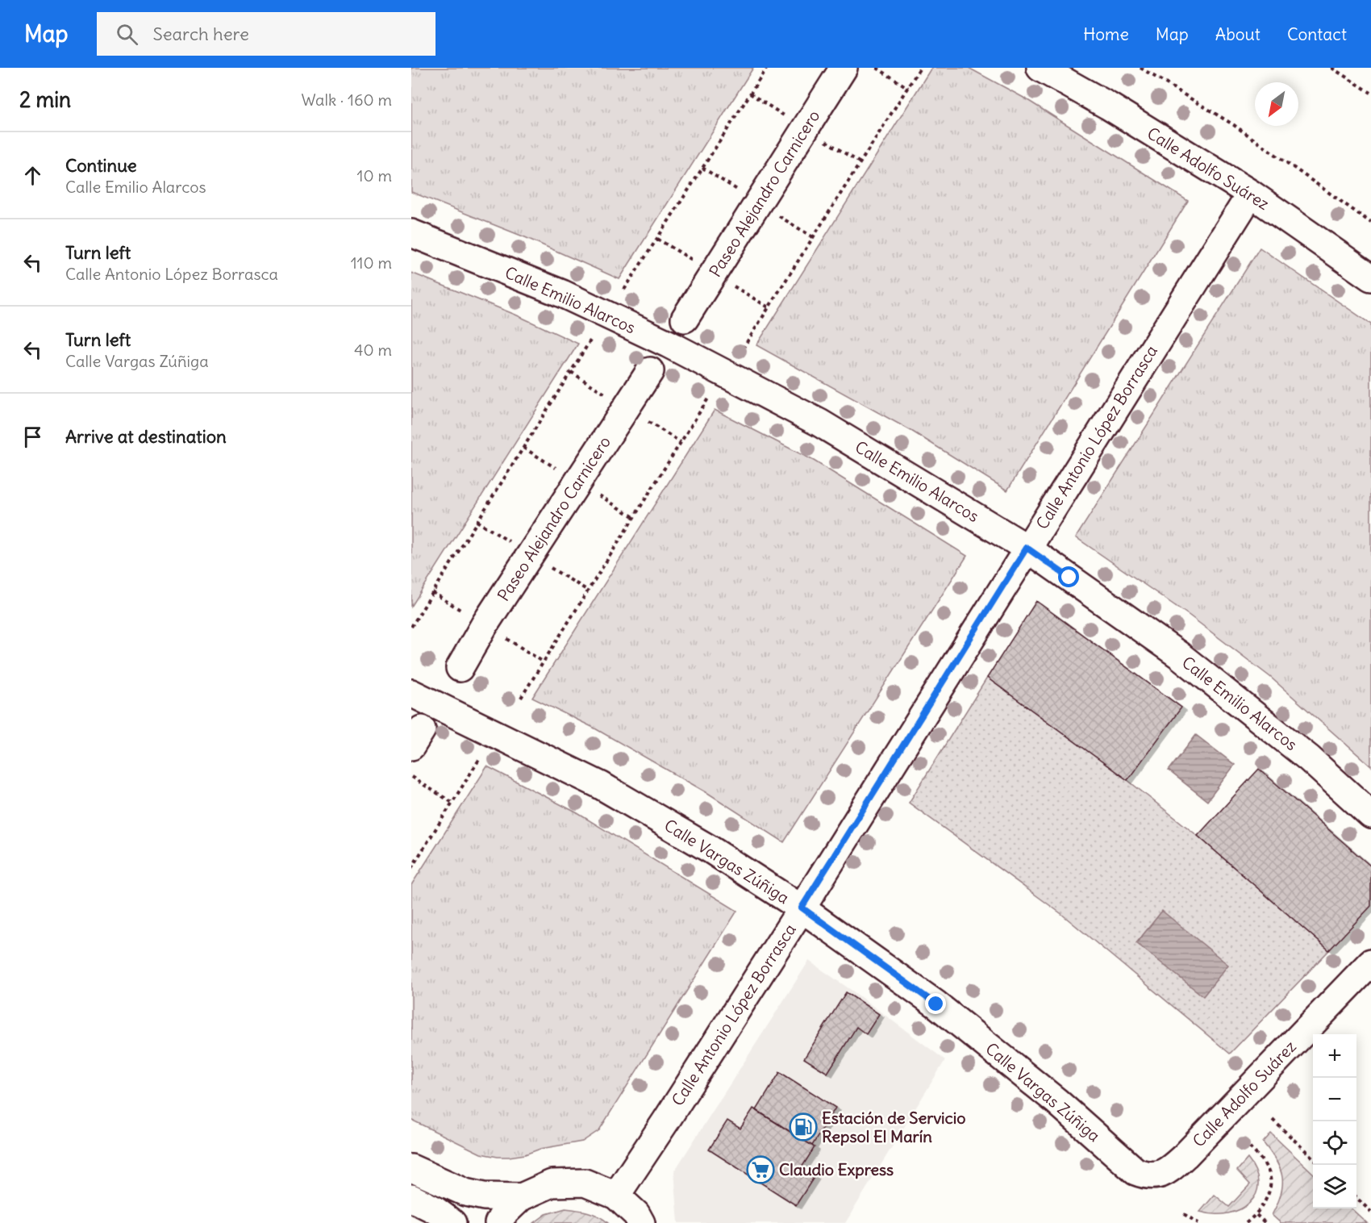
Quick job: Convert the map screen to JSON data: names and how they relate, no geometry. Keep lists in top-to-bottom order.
{
  "streets": {
    "street": [
      "Calle Adolfo Suárez",
      "Paseo Alejandro Carnicero",
      "Calle Emilio Alarcos",
      "Calle Antonio López Borrasca",
      "Calle Vargas Zúñiga"
    ]
  },
  "crossings": [
    ["Calle Adolfo Suárez", "Calle Antonio López Borrasca"],
    ["Calle Adolfo Suárez", "Calle Vargas Zúñiga"],
    ["Calle Emilio Alarcos", "Calle Antonio López Borrasca"],
    ["Calle Antonio López Borrasca", "Calle Vargas Zúñiga"]
  ],
  "places": {
    "fuel station": ["Estación de Servicio Repsol El Marín"],
    "supermarket": ["Claudio Express"]
  },
  "north": "bottom left",
  "page": {
    "header": "Map",
    "search": "Search here",
    "nav": [
      "Home",
      "Map",
      "About",
      "Contact"
    ],
    "heading": ["2 min", "Walk · 160 m"],
    "list": [
      ["Continue", "Calle Emilio Alarcos", "10 m"],
      ["Turn left", "Calle Antonio López Borrasca", "110 m"],
      ["Turn left", "Calle Vargas Zúñiga", "40 m"],
      "Arrive at destination"
    ],
    "map_buttons": ["+", "−"]
  }
}
